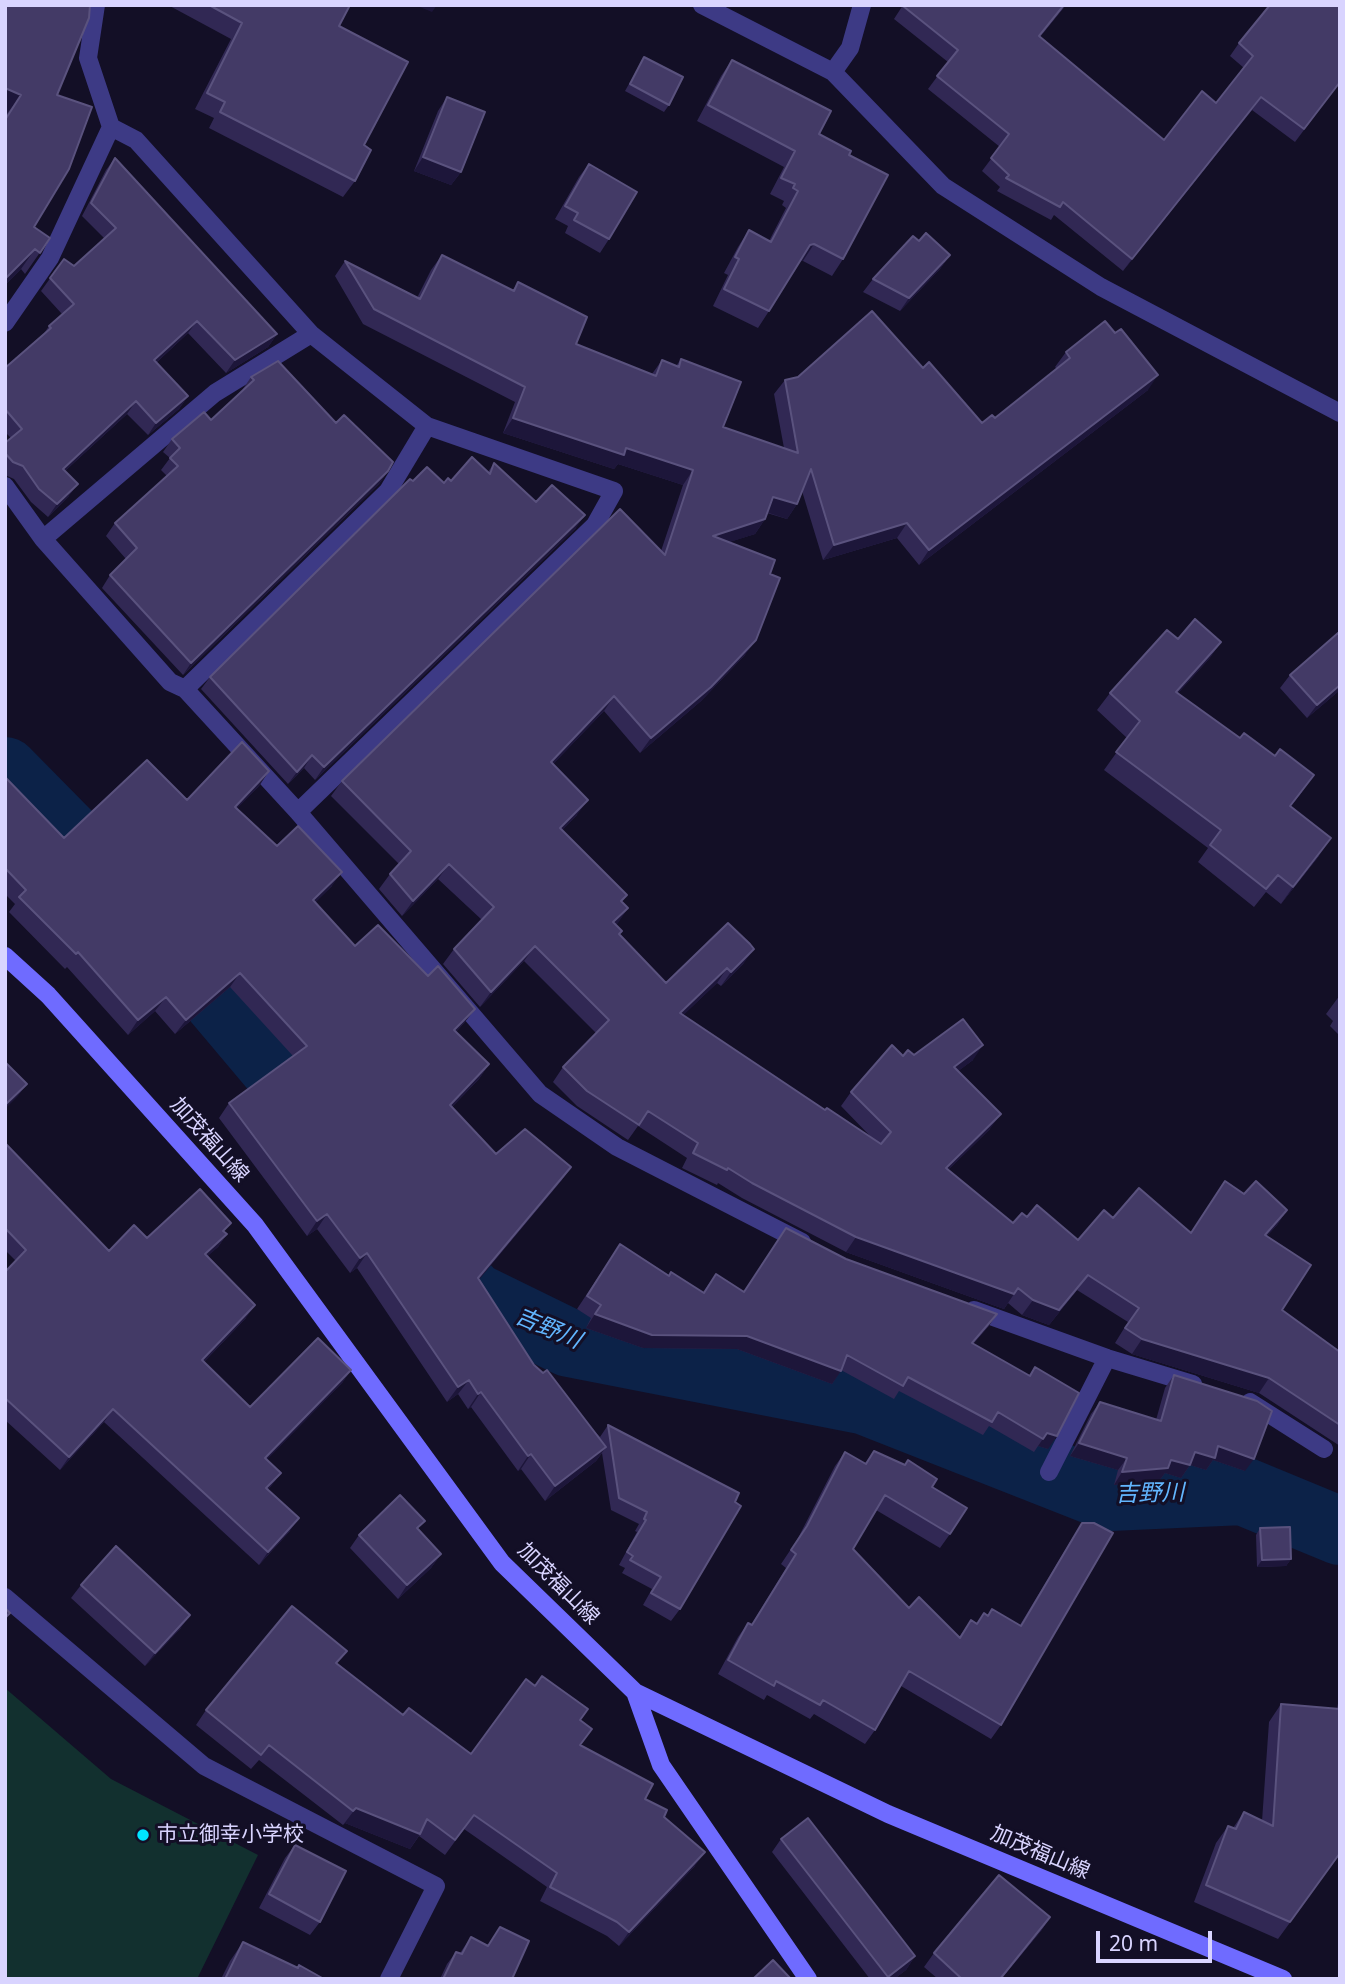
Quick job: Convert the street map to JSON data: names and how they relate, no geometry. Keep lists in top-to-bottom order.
{
  "streets": {
    "main road": ["加茂福山線"]
  },
  "water": ["吉野川"],
  "places": ["市立御幸小学校"],
  "scale_bar": "20 m"
}
